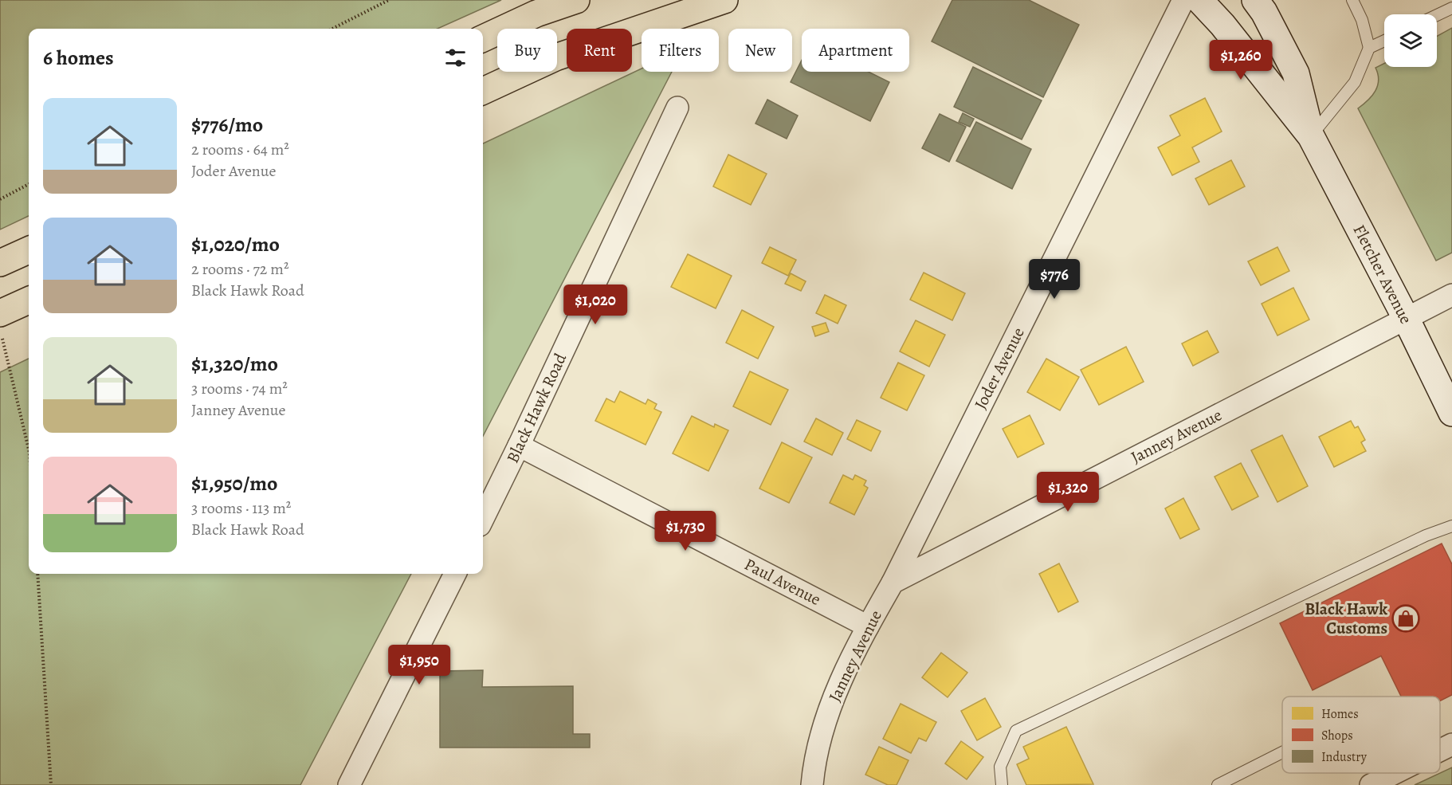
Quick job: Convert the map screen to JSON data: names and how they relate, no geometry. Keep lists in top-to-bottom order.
{
  "streets": {
    "main road": ["Fletcher Avenue"],
    "street": [
      "Joder Avenue",
      "Black Hawk Road",
      "Janney Avenue",
      "Paul Avenue"
    ]
  },
  "crossings": [
    ["Fletcher Avenue", "Janney Avenue"],
    ["Joder Avenue", "Janney Avenue"],
    ["Black Hawk Road", "Paul Avenue"],
    ["Janney Avenue", "Paul Avenue"]
  ],
  "places": {
    "shop": ["Black Hawk Customs"]
  },
  "legend": ["Homes", "Shops", "Industry"],
  "page": {
    "chip": [
      "Buy",
      "Rent",
      "Filters",
      "New",
      "Apartment"
    ],
    "heading": "6 homes",
    "price": [
      "$1,260",
      "$776",
      "$1,020",
      "$1,320",
      "$1,730",
      "$1,950"
    ],
    "list": [
      {
        "name": "$776/mo",
        "note": "2 rooms · 64 m² · Joder Avenue"
      },
      {
        "name": "$1,020/mo",
        "note": "2 rooms · 72 m² · Black Hawk Road"
      },
      {
        "name": "$1,320/mo",
        "note": "3 rooms · 74 m² · Janney Avenue"
      },
      {
        "name": "$1,950/mo",
        "note": "3 rooms · 113 m² · Black Hawk Road"
      }
    ]
  }
}
